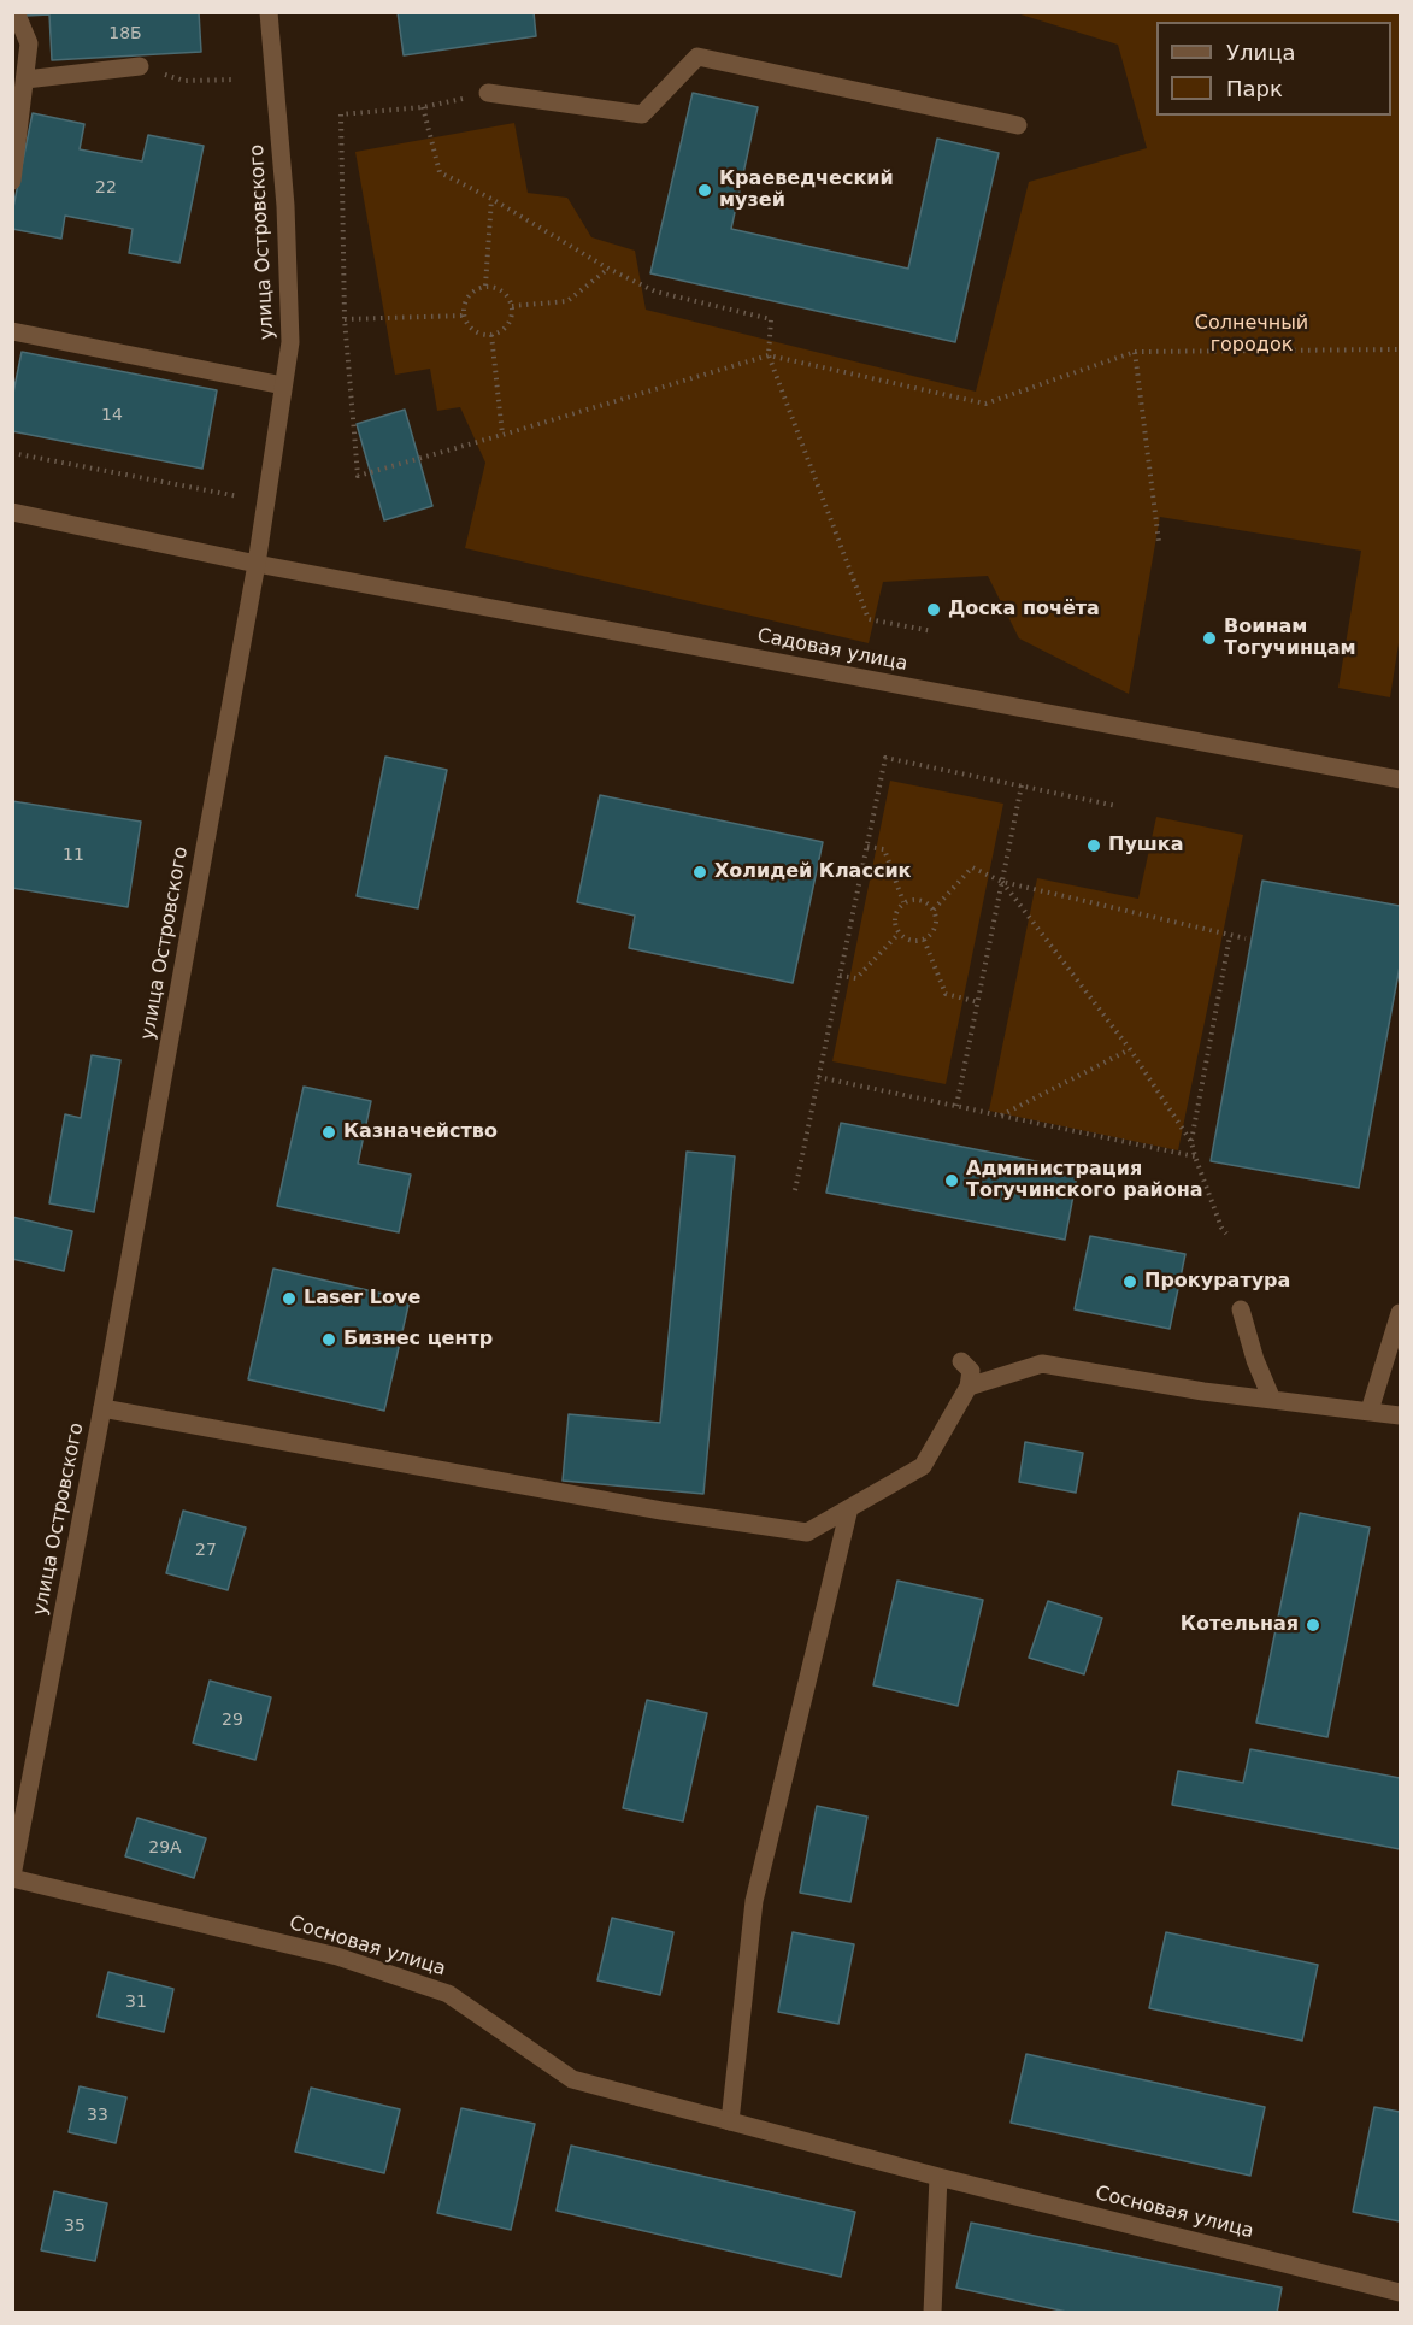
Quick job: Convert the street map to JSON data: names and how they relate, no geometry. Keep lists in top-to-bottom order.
{
  "streets": {
    "street": ["улица Островского", "Садовая улица", "Сосновая улица"]
  },
  "crossings": [
    ["улица Островского", "Садовая улица"],
    ["улица Островского", "Сосновая улица"]
  ],
  "parks": ["Солнечный городок"],
  "places": [
    "Краеведческий музей",
    "Доска почёта",
    "Воинам Тогучинцам",
    "Пушка",
    "Холидей Классик",
    "Казначейство",
    "Администрация Тогучинского района",
    "Прокуратура",
    "Laser Love",
    "Бизнес центр",
    "Котельная"
  ],
  "house_numbers": [
    "18Б",
    "22",
    "14",
    "11",
    "27",
    "29",
    "29А",
    "31",
    "33",
    "35"
  ],
  "legend": ["Улица", "Парк"]
}
